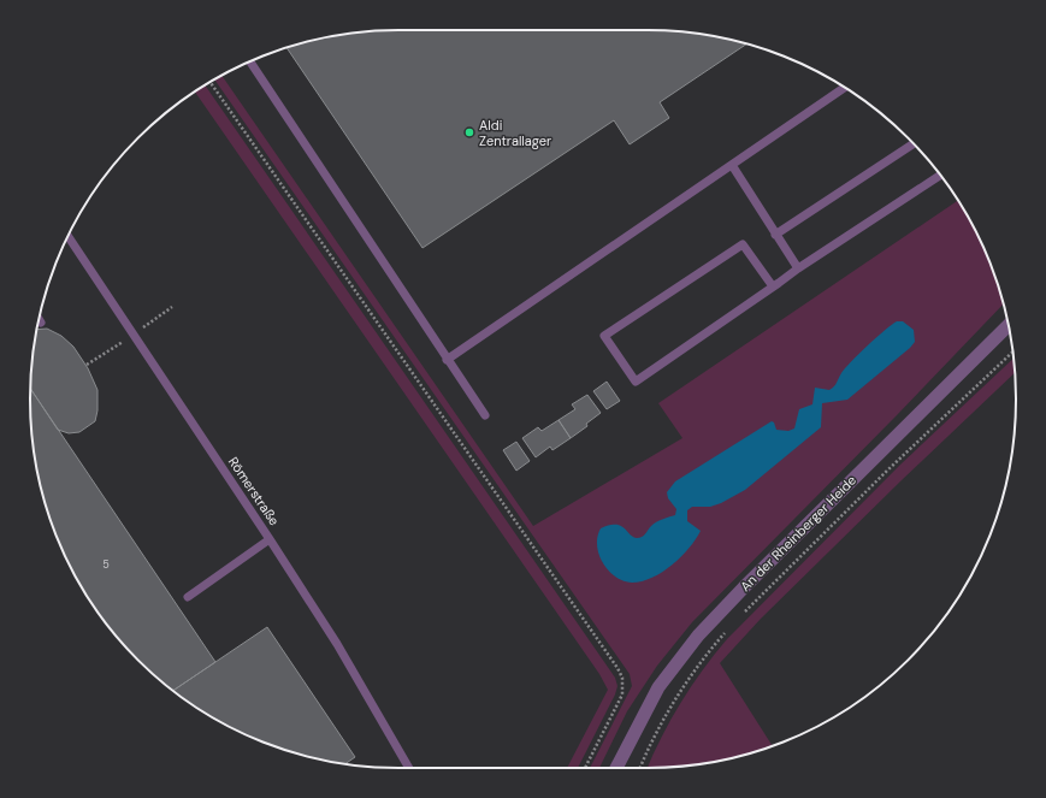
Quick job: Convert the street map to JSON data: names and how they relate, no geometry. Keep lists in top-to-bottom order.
{
  "streets": {
    "street": ["An der Rheinberger Heide"],
    "lane": ["Römerstraße"]
  },
  "places": ["Aldi Zentrallager"],
  "house_numbers": ["5"]
}
